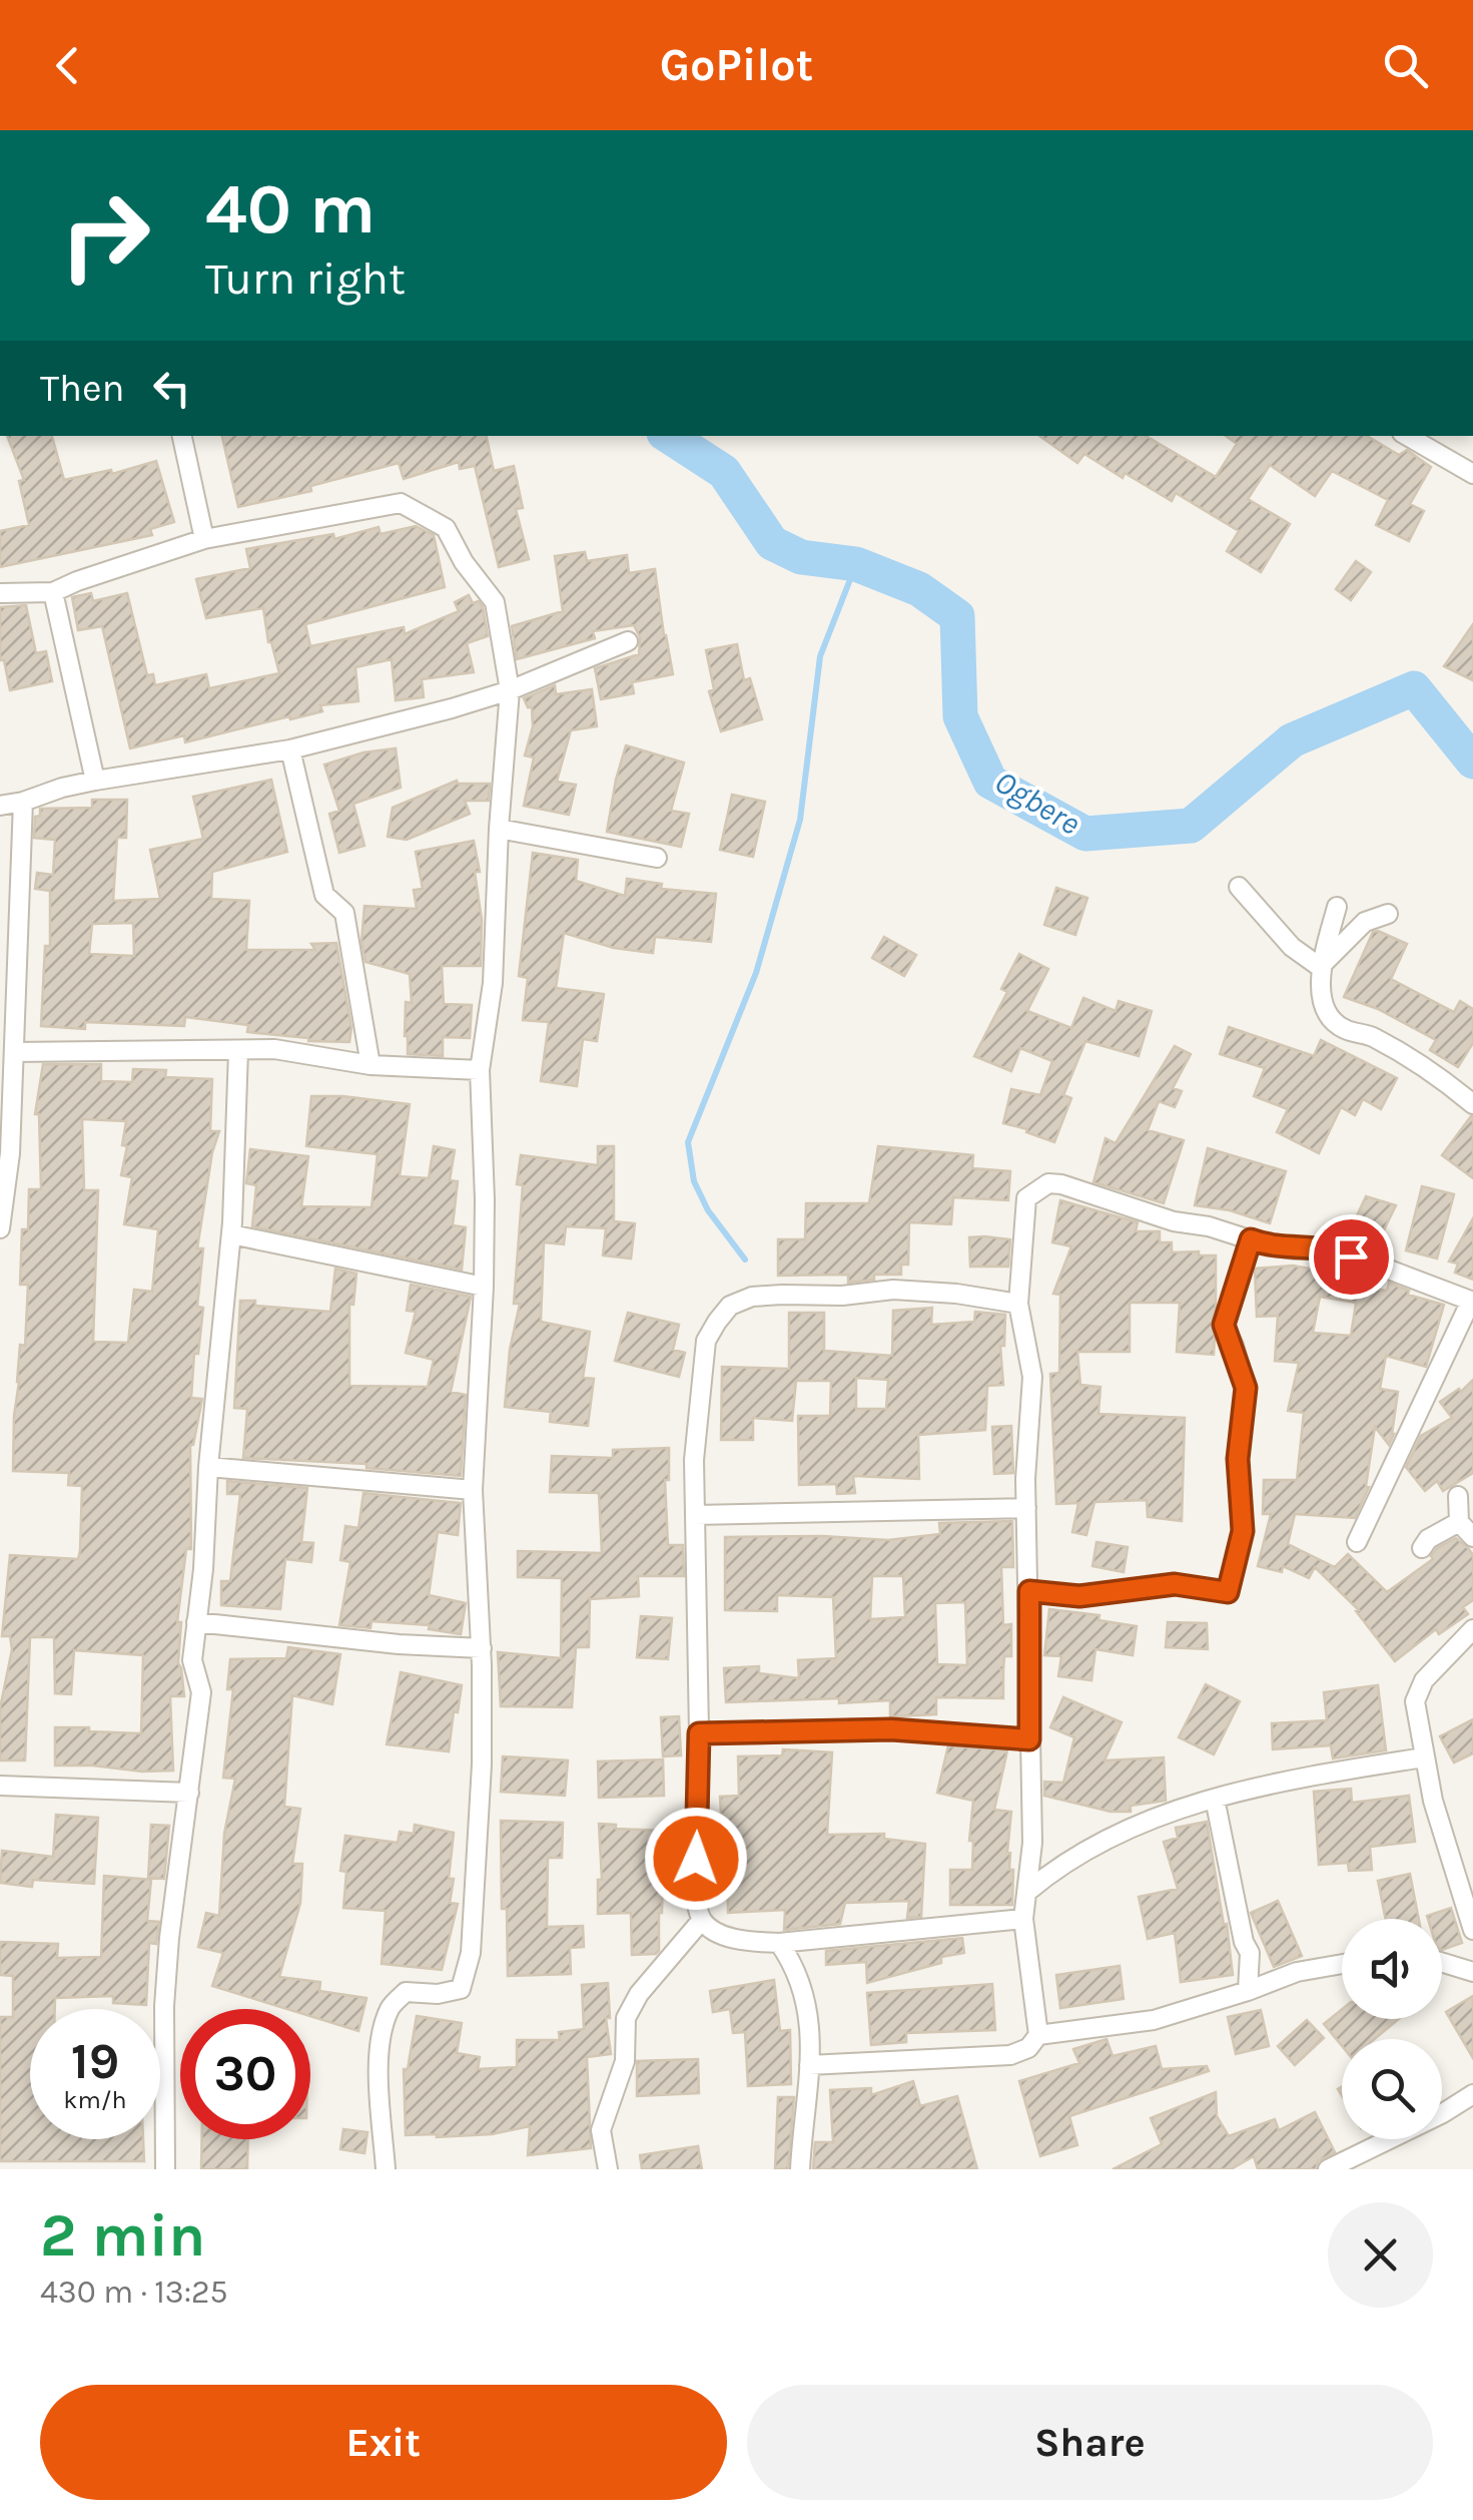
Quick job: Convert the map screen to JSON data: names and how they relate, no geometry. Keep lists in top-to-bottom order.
{
  "water": ["Ogbere"],
  "page": {
    "header": "GoPilot",
    "turn": ["40 m", "Turn right"],
    "then": "Then",
    "speed": "19 km/h",
    "limit": "30",
    "heading": ["2 min", "430 m · 13:25"],
    "buttons": ["Exit", "Share"]
  }
}
